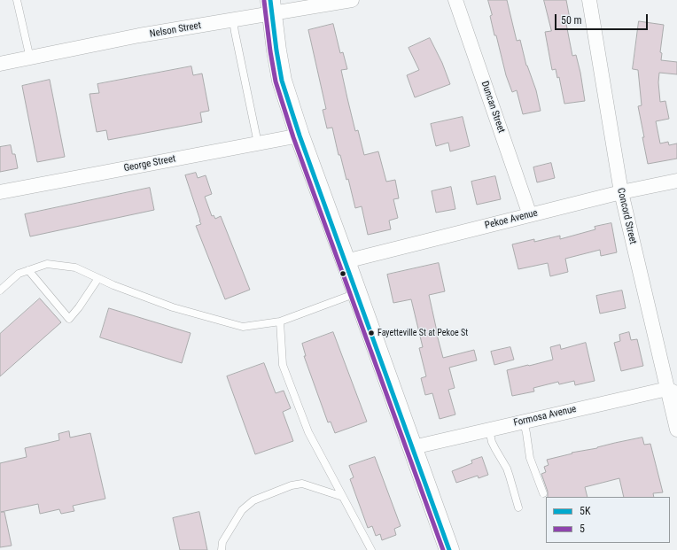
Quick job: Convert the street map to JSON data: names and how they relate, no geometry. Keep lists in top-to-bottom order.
{
  "streets": {
    "street": [
      "Nelson Street",
      "Duncan Street",
      "George Street",
      "Concord Street",
      "Pekoe Avenue",
      "Formosa Avenue"
    ]
  },
  "crossings": [
    ["Duncan Street", "Pekoe Avenue"],
    ["Concord Street", "Pekoe Avenue"],
    ["Concord Street", "Formosa Avenue"]
  ],
  "places": ["Fayetteville St at Pekoe St"],
  "lines": ["transit line 5K", "transit line 5"],
  "legend": ["5K", "5"],
  "scale_bar": "50 m"
}
